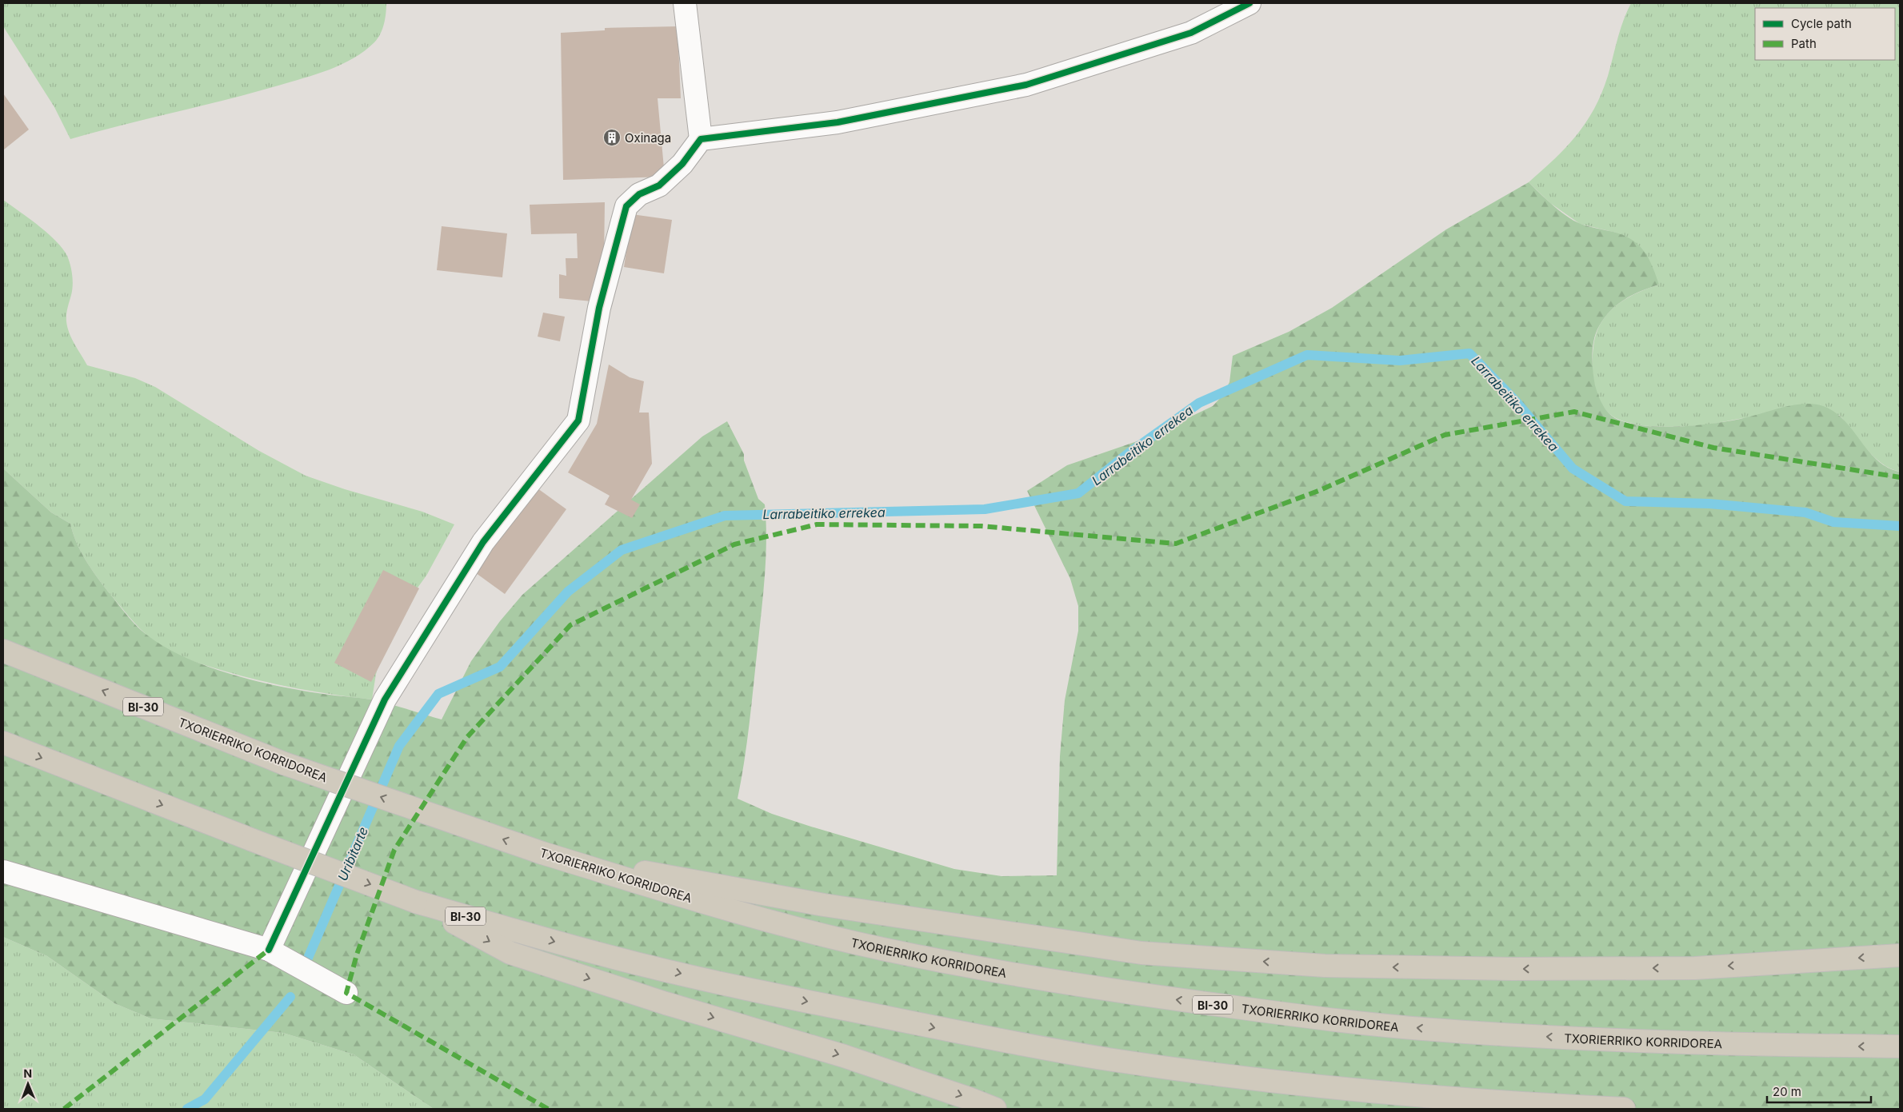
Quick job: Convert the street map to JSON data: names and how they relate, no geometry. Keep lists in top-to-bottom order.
{
  "streets": {
    "highway": ["BI-30", "TXORIERRIKO KORRIDOREA"]
  },
  "water": ["Larrabeitiko errekea", "Uribitarte"],
  "places": {
    "building": ["Oxinaga"]
  },
  "legend": ["Cycle path", "Path"],
  "scale_bar": "20 m",
  "north": "top"
}
